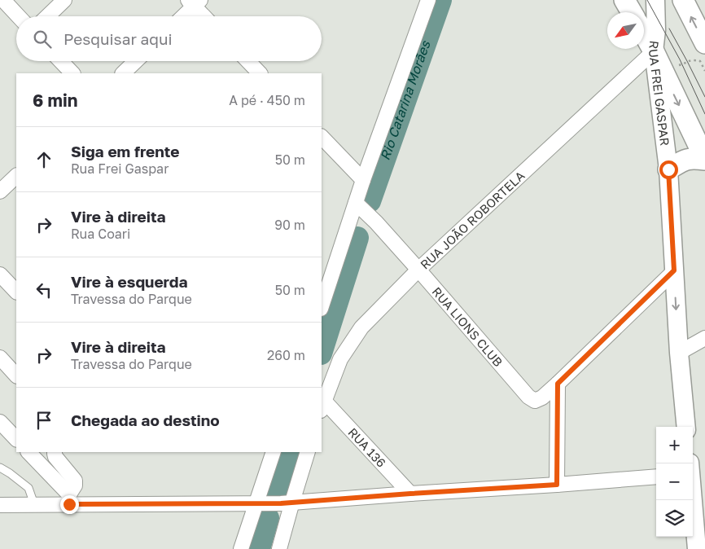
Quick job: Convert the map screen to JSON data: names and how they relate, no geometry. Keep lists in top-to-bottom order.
{
  "streets": {
    "street": [
      "RUA FREI GASPAR",
      "RUA JOÃO ROBORTELA",
      "RUA LIONS CLUB",
      "RUA 136"
    ]
  },
  "crossings": [
    ["RUA FREI GASPAR", "RUA JOÃO ROBORTELA"],
    ["RUA JOÃO ROBORTELA", "RUA LIONS CLUB"],
    ["RUA JOÃO ROBORTELA", "RUA 136"]
  ],
  "water": ["Rio Catarina Morães"],
  "north": "bottom left",
  "page": {
    "search": "Pesquisar aqui",
    "heading": ["6 min", "A pé · 450 m"],
    "list": [
      ["Siga em frente", "Rua Frei Gaspar", "50 m"],
      ["Vire à direita", "Rua Coari", "90 m"],
      ["Vire à esquerda", "Travessa do Parque", "50 m"],
      ["Vire à direita", "Travessa do Parque", "260 m"],
      "Chegada ao destino"
    ],
    "map_buttons": ["+", "−"]
  }
}
